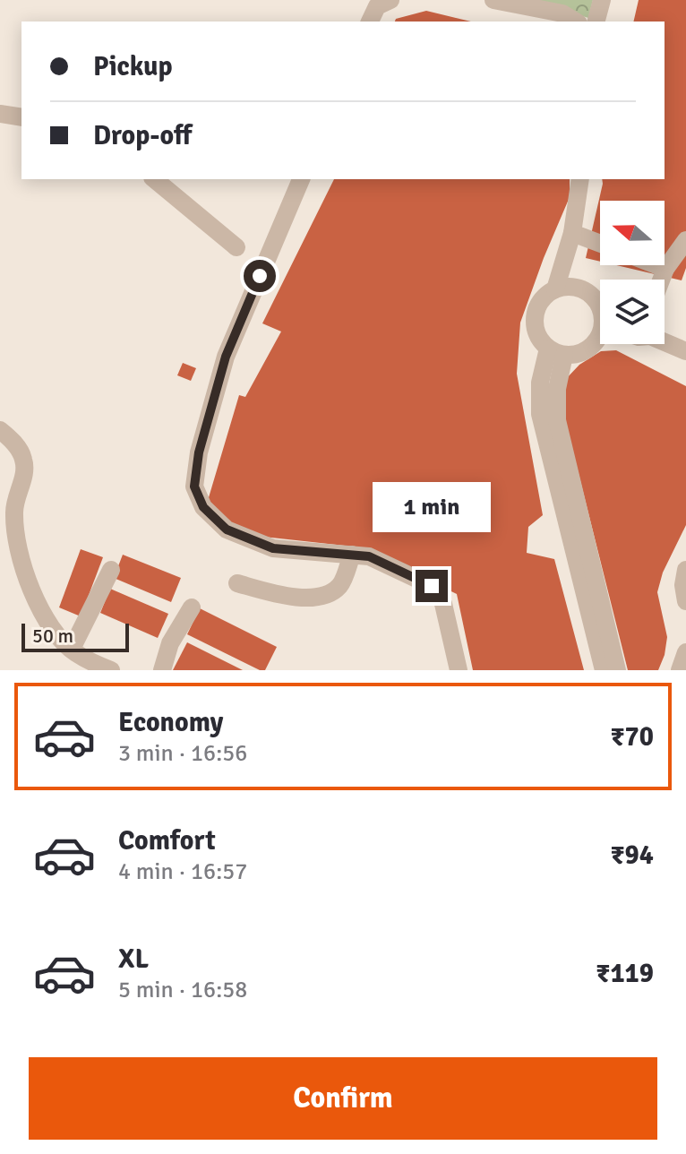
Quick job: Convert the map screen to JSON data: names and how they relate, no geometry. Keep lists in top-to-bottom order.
{
  "scale_bar": "50 m",
  "north": "left",
  "page": {
    "banner": ["Pickup", "Drop-off"],
    "bubble": "1 min",
    "scale": "50 m",
    "list": [
      {
        "name": "Economy",
        "note": "3 min · 16:56",
        "value": "₹70"
      },
      {
        "name": "Comfort",
        "note": "4 min · 16:57",
        "value": "₹94"
      },
      {
        "name": "XL",
        "note": "5 min · 16:58",
        "value": "₹119"
      }
    ],
    "buttons": "Confirm"
  }
}
